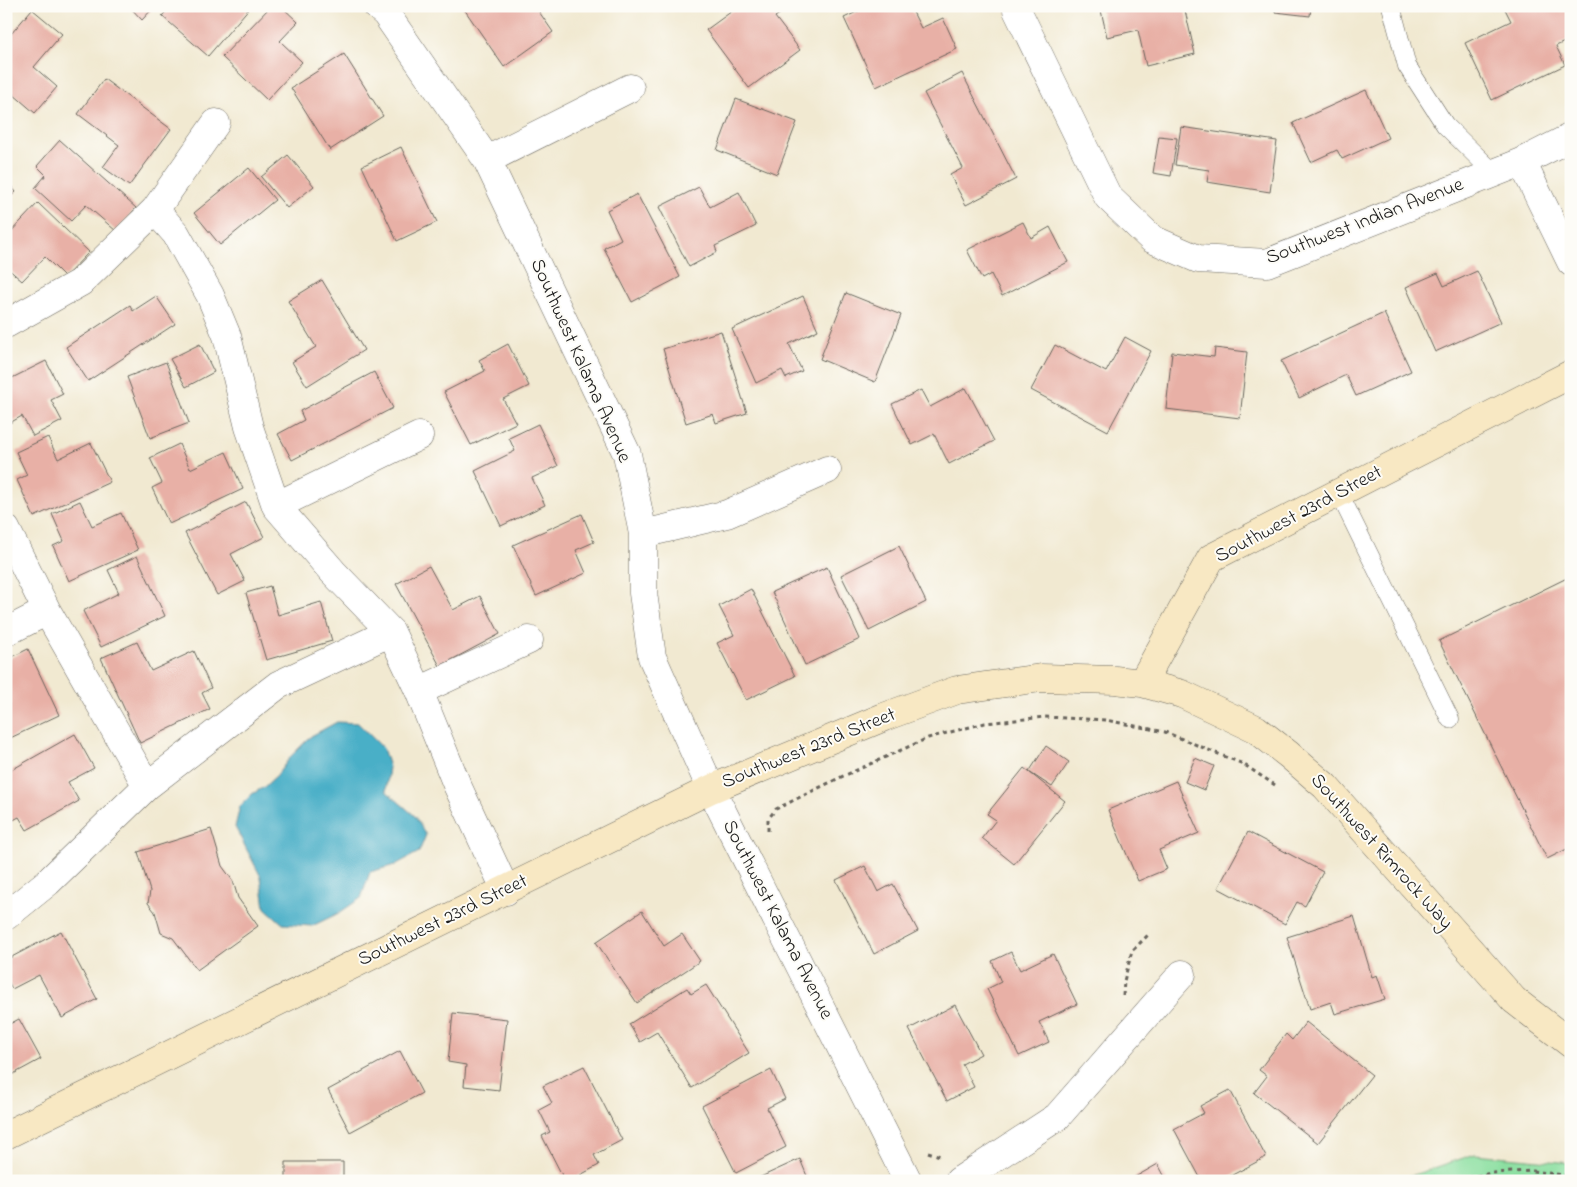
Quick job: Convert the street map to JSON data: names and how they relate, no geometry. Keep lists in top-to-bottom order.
{
  "streets": {
    "street": [
      "Southwest Indian Avenue",
      "Southwest Kalama Avenue",
      "Southwest 23rd Street",
      "Southwest Rimrock Way"
    ]
  },
  "crossings": [
    ["Southwest Kalama Avenue", "Southwest 23rd Street"],
    ["Southwest 23rd Street", "Southwest Rimrock Way"]
  ]
}
